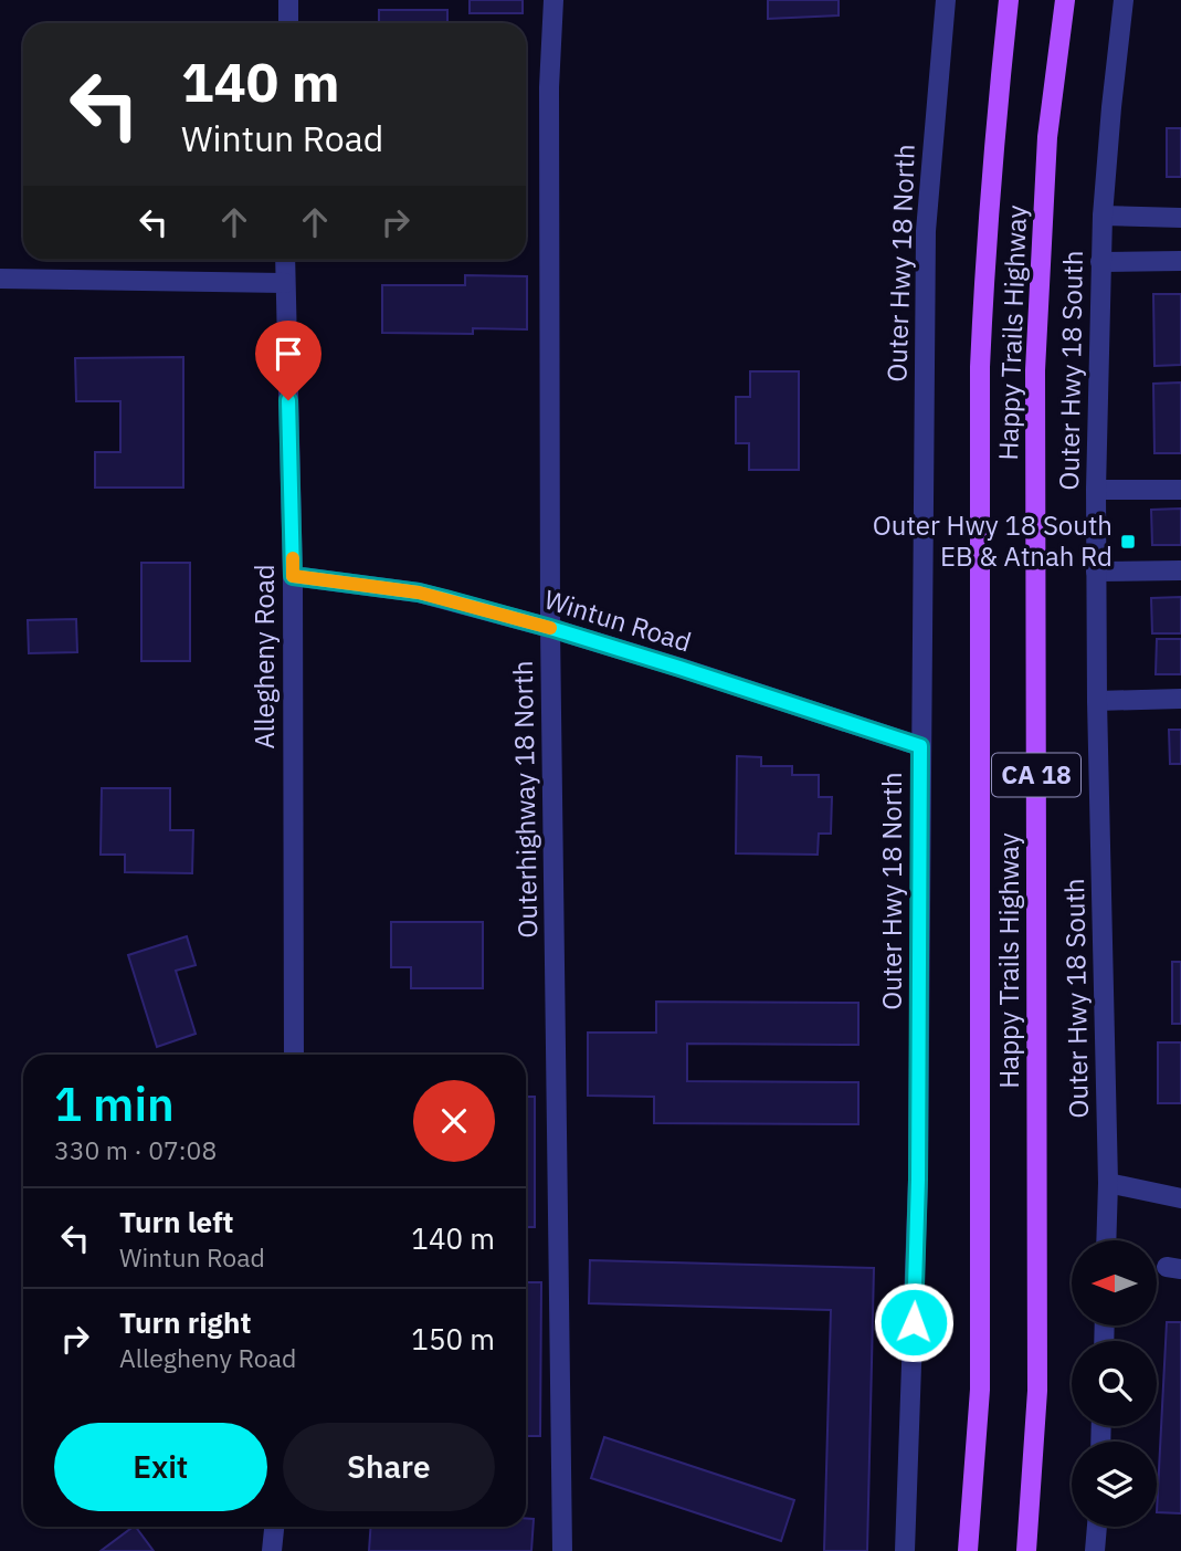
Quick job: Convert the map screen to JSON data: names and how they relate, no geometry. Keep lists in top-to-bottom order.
{
  "streets": {
    "main road": ["Happy Trails Highway", "CA 18"],
    "street": [
      "Outer Hwy 18 North",
      "Outer Hwy 18 South",
      "Wintun Road",
      "Allegheny Road",
      "Outerhighway 18 North"
    ]
  },
  "crossings": [
    ["Outer Hwy 18 North", "Wintun Road"],
    ["Wintun Road", "Allegheny Road"],
    ["Wintun Road", "Outerhighway 18 North"]
  ],
  "places": {
    "transit": ["Outer Hwy 18 South EB & Atnah Rd"]
  },
  "north": "left",
  "page": {
    "turn": ["140 m", "Wintun Road"],
    "heading": ["1 min", "330 m · 07:08"],
    "list": [
      {
        "name": "Turn left",
        "note": "Wintun Road",
        "value": "140 m"
      },
      {
        "name": "Turn right",
        "note": "Allegheny Road",
        "value": "150 m"
      }
    ],
    "buttons": ["Exit", "Share"]
  }
}
